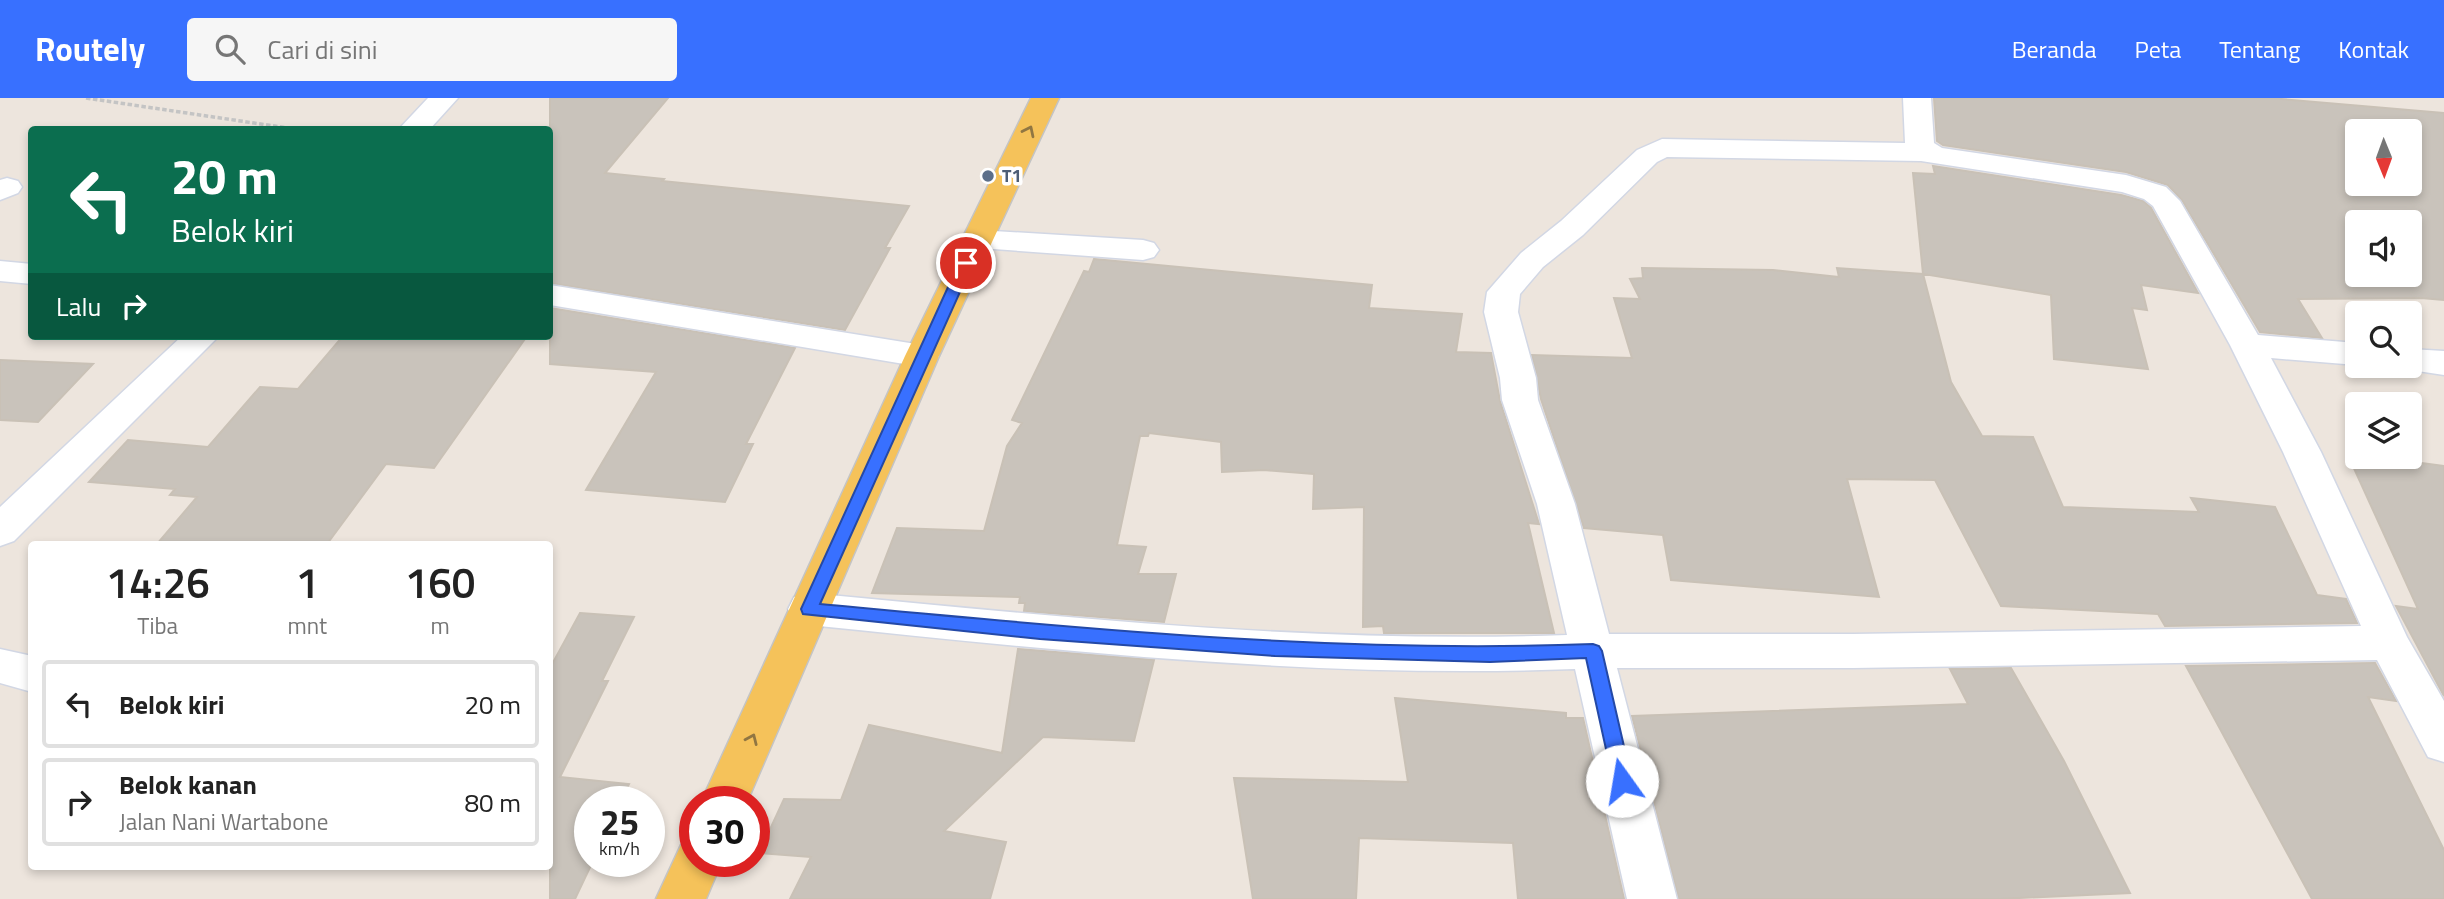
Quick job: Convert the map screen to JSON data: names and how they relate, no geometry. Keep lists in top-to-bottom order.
{
  "places": ["T1"],
  "north": "bottom",
  "page": {
    "header": "Routely",
    "search": "Cari di sini",
    "nav": [
      "Beranda",
      "Peta",
      "Tentang",
      "Kontak"
    ],
    "turn": ["20 m", "Belok kiri"],
    "then": "Lalu",
    "eta": [
      "14:26",
      "Tiba",
      "1",
      "mnt",
      "160",
      "m"
    ],
    "list": [
      {
        "name": "Belok kiri",
        "value": "20 m"
      },
      {
        "name": "Belok kanan",
        "note": "Jalan Nani Wartabone",
        "value": "80 m"
      }
    ],
    "speed": "25 km/h",
    "limit": "30"
  }
}
